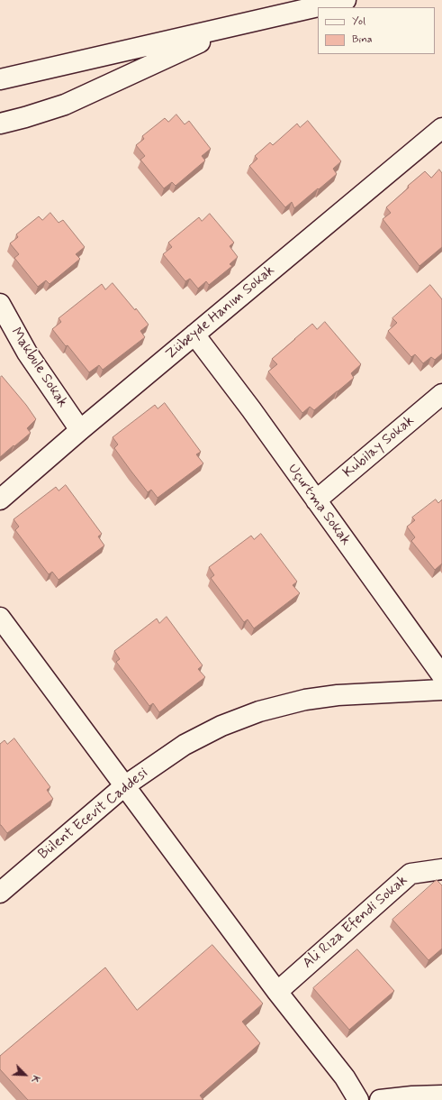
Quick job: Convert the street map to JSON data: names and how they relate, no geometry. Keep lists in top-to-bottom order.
{
  "streets": {
    "street": [
      "Zübeyde Hanım Sokak",
      "Makbule Sokak",
      "Kubilay Sokak",
      "Uçurtma Sokak",
      "Bülent Ecevit Caddesi",
      "Ali Rıza Efendi Sokak"
    ]
  },
  "crossings": [
    ["Zübeyde Hanım Sokak", "Makbule Sokak"],
    ["Zübeyde Hanım Sokak", "Uçurtma Sokak"],
    ["Kubilay Sokak", "Uçurtma Sokak"]
  ],
  "legend": ["Yol", "Bina"],
  "north": "bottom right"
}
